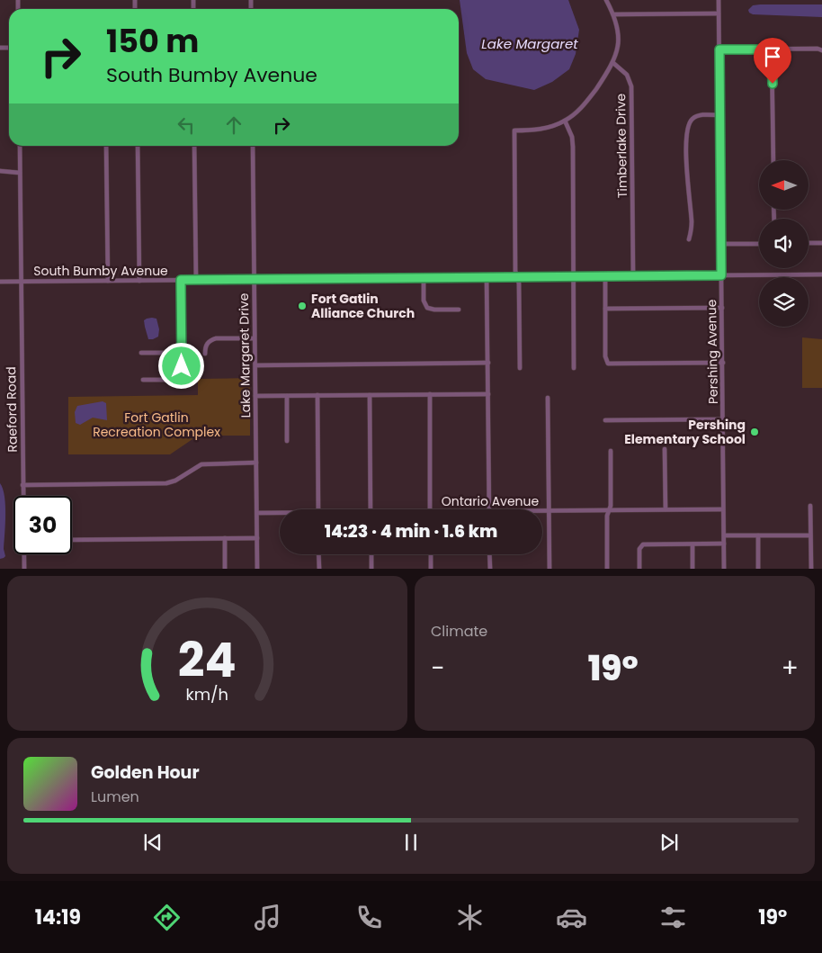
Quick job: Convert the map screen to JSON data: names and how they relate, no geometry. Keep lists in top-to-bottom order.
{
  "streets": {
    "street": [
      "Timberlake Drive",
      "South Bumby Avenue",
      "Pershing Avenue",
      "Lake Margaret Drive",
      "Raeford Road",
      "Ontario Avenue"
    ]
  },
  "crossings": [
    ["Timberlake Drive", "South Bumby Avenue"],
    ["South Bumby Avenue", "Pershing Avenue"],
    ["South Bumby Avenue", "Lake Margaret Drive"],
    ["South Bumby Avenue", "Raeford Road"],
    ["Pershing Avenue", "Ontario Avenue"],
    ["Lake Margaret Drive", "Ontario Avenue"]
  ],
  "water": ["Lake Margaret"],
  "parks": ["Fort Gatlin Recreation Complex"],
  "places": ["Fort Gatlin Alliance Church", "Pershing Elementary School"],
  "north": "left",
  "page": {
    "turn": ["150 m", "South Bumby Avenue"],
    "limit": "30",
    "trip": "14:23 · 4 min · 1.6 km",
    "tile": "Climate",
    "heat": ["−", "19°", "+"],
    "song": ["Golden Hour", "Lumen"],
    "tabs": ["14:19", "19°"],
    "gauge": ["24", "km/h"]
  }
}
